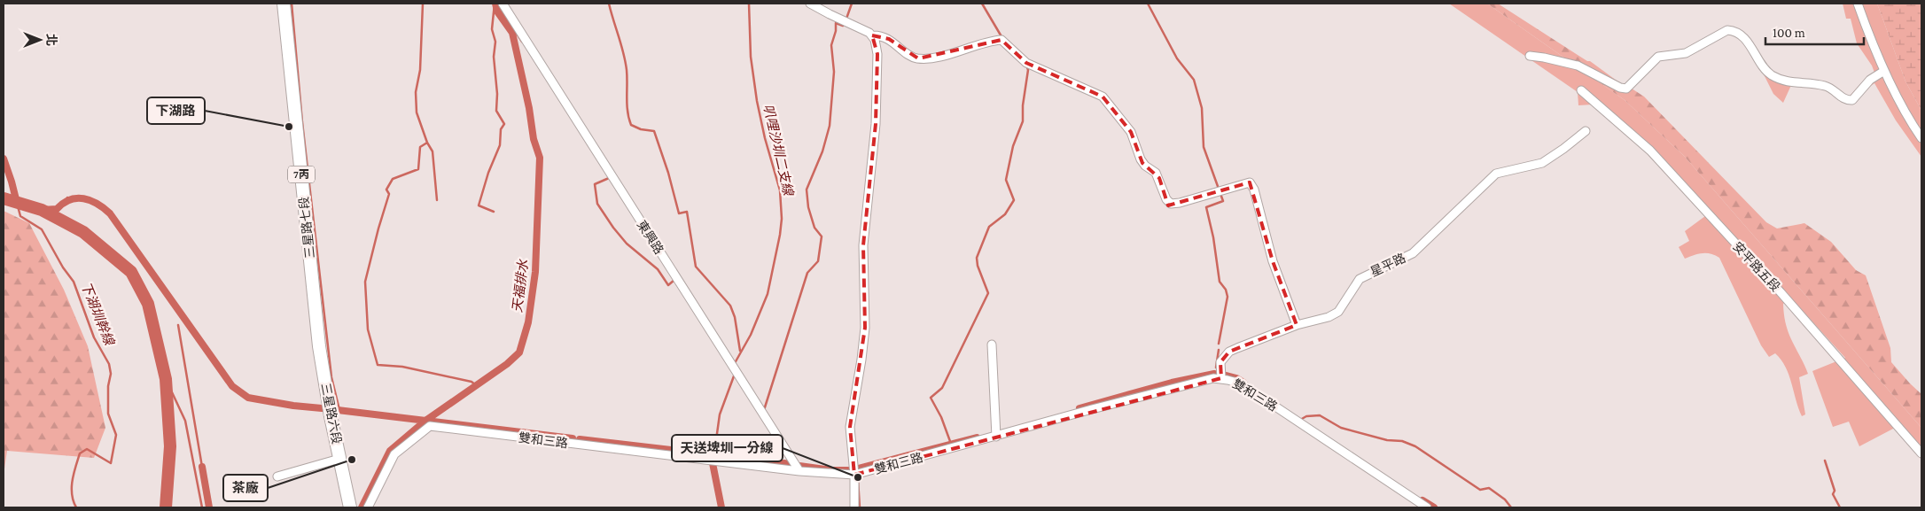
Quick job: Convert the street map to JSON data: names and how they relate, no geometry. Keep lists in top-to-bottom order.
{
  "streets": {
    "main road": ["7丙", "三星路七段", "三星路六段"],
    "street": [
      "東興路",
      "星平路",
      "安平路五段",
      "雙和三路"
    ]
  },
  "crossings": [
    ["三星路七段", "三星路六段"],
    ["東興路", "雙和三路"],
    ["星平路", "雙和三路"]
  ],
  "water": ["叭哩沙圳二支線", "天福排水", "下湖圳幹線"],
  "places": ["下湖路", "茶廠", "天送埤圳一分線"],
  "scale_bar": "100 m",
  "north": "right"
}
